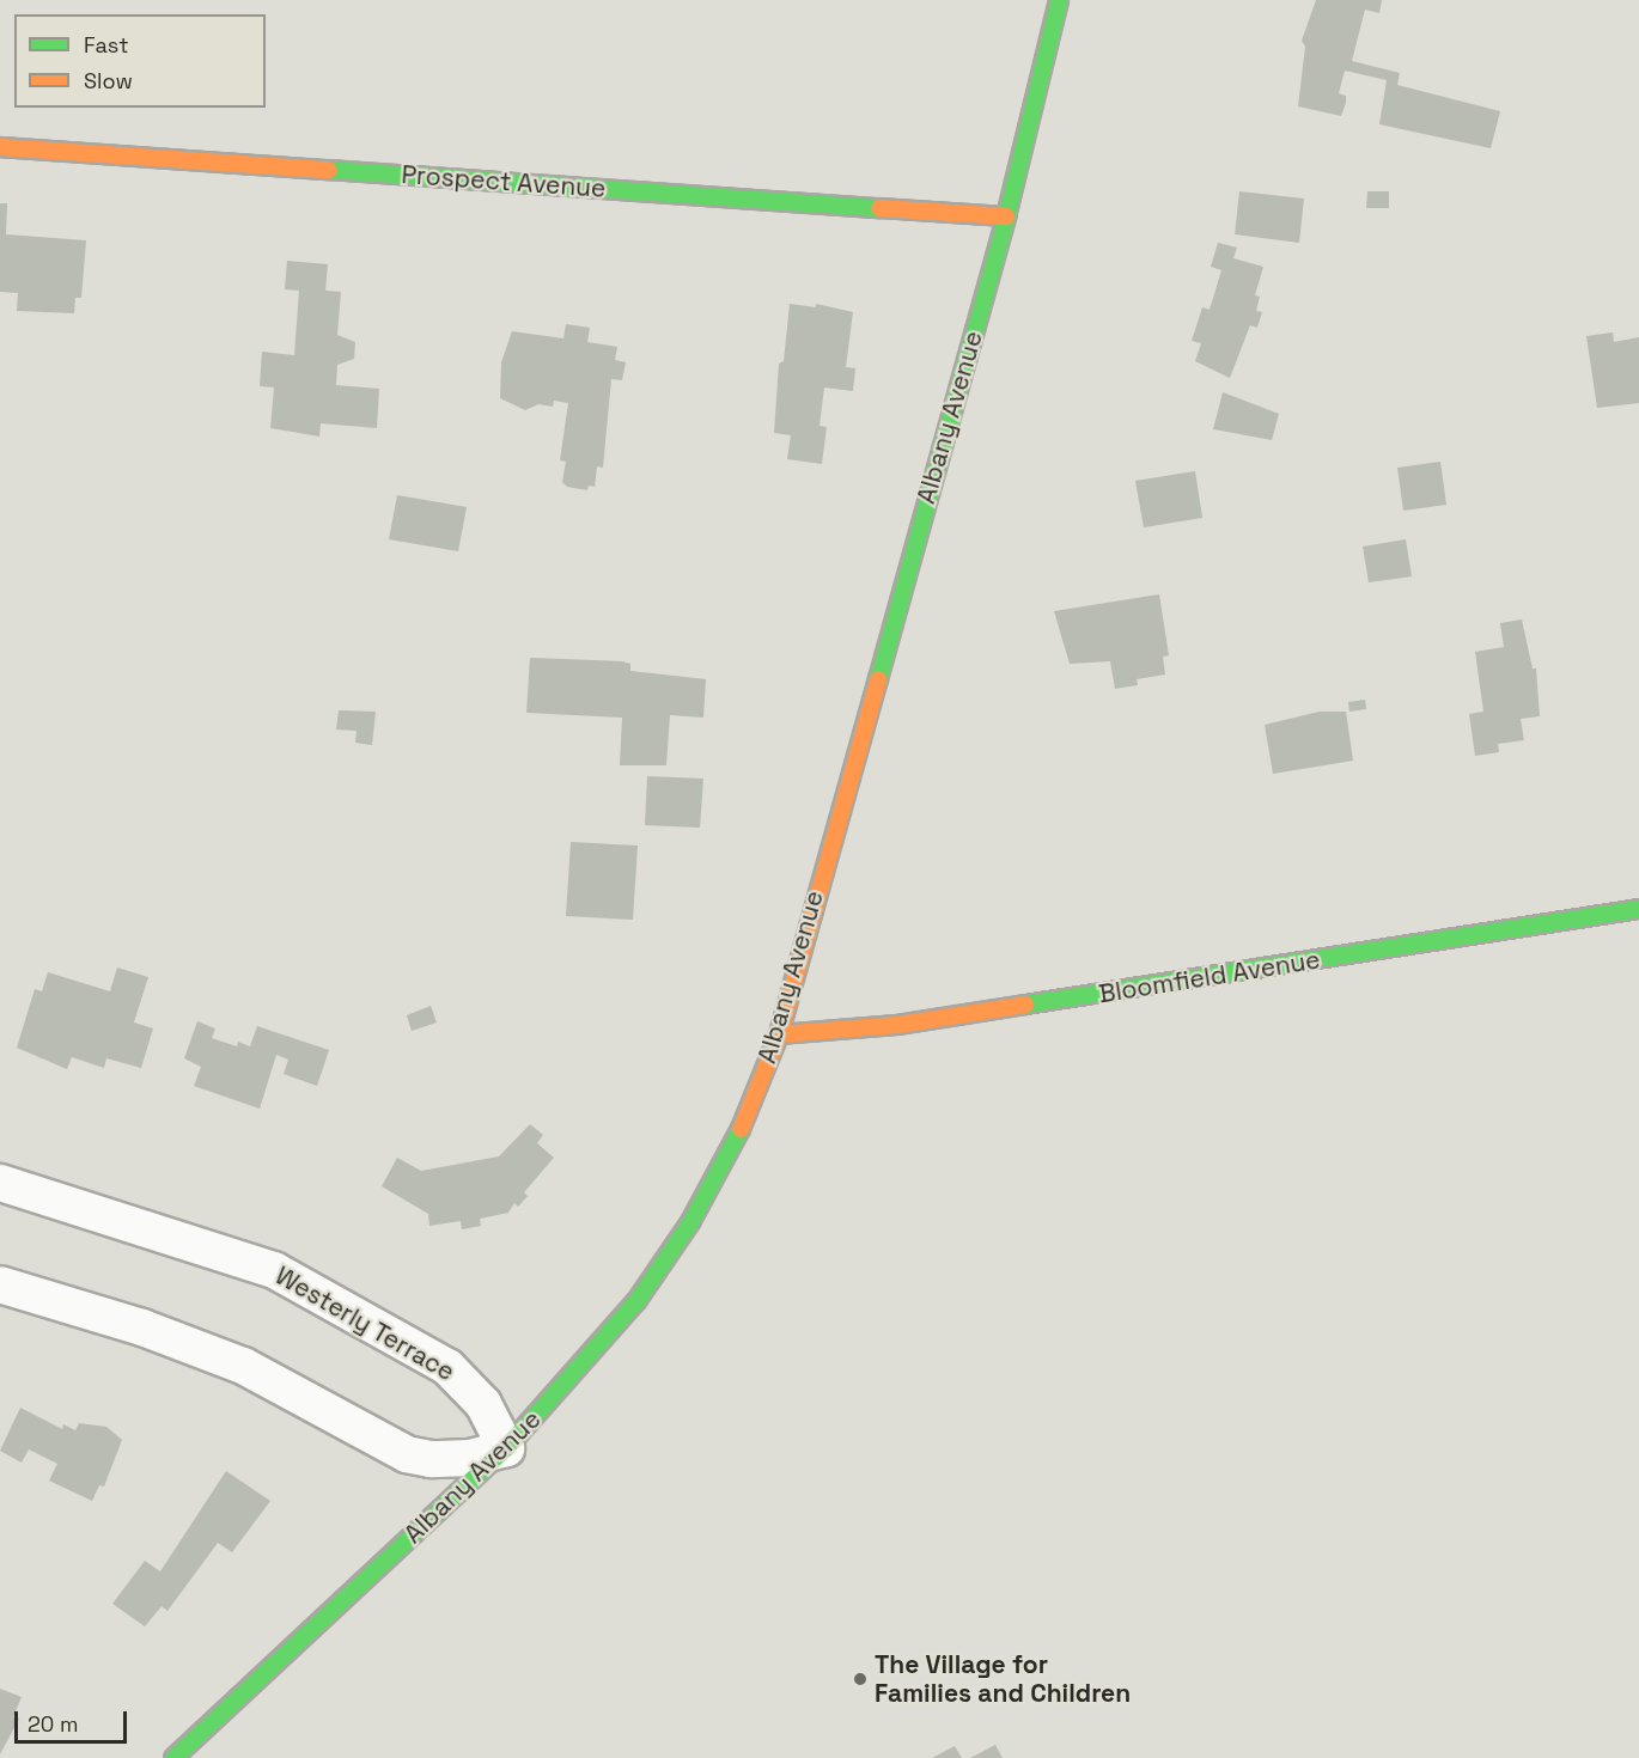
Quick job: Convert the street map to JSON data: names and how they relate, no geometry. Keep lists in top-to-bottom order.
{
  "streets": {
    "main road": ["Prospect Avenue", "Albany Avenue", "Bloomfield Avenue"],
    "street": ["Westerly Terrace"]
  },
  "crossings": [
    ["Prospect Avenue", "Albany Avenue"],
    ["Albany Avenue", "Bloomfield Avenue"],
    ["Albany Avenue", "Westerly Terrace"]
  ],
  "places": ["The Village for Families and Children"],
  "legend": ["Fast", "Slow"],
  "scale_bar": "20 m"
}
